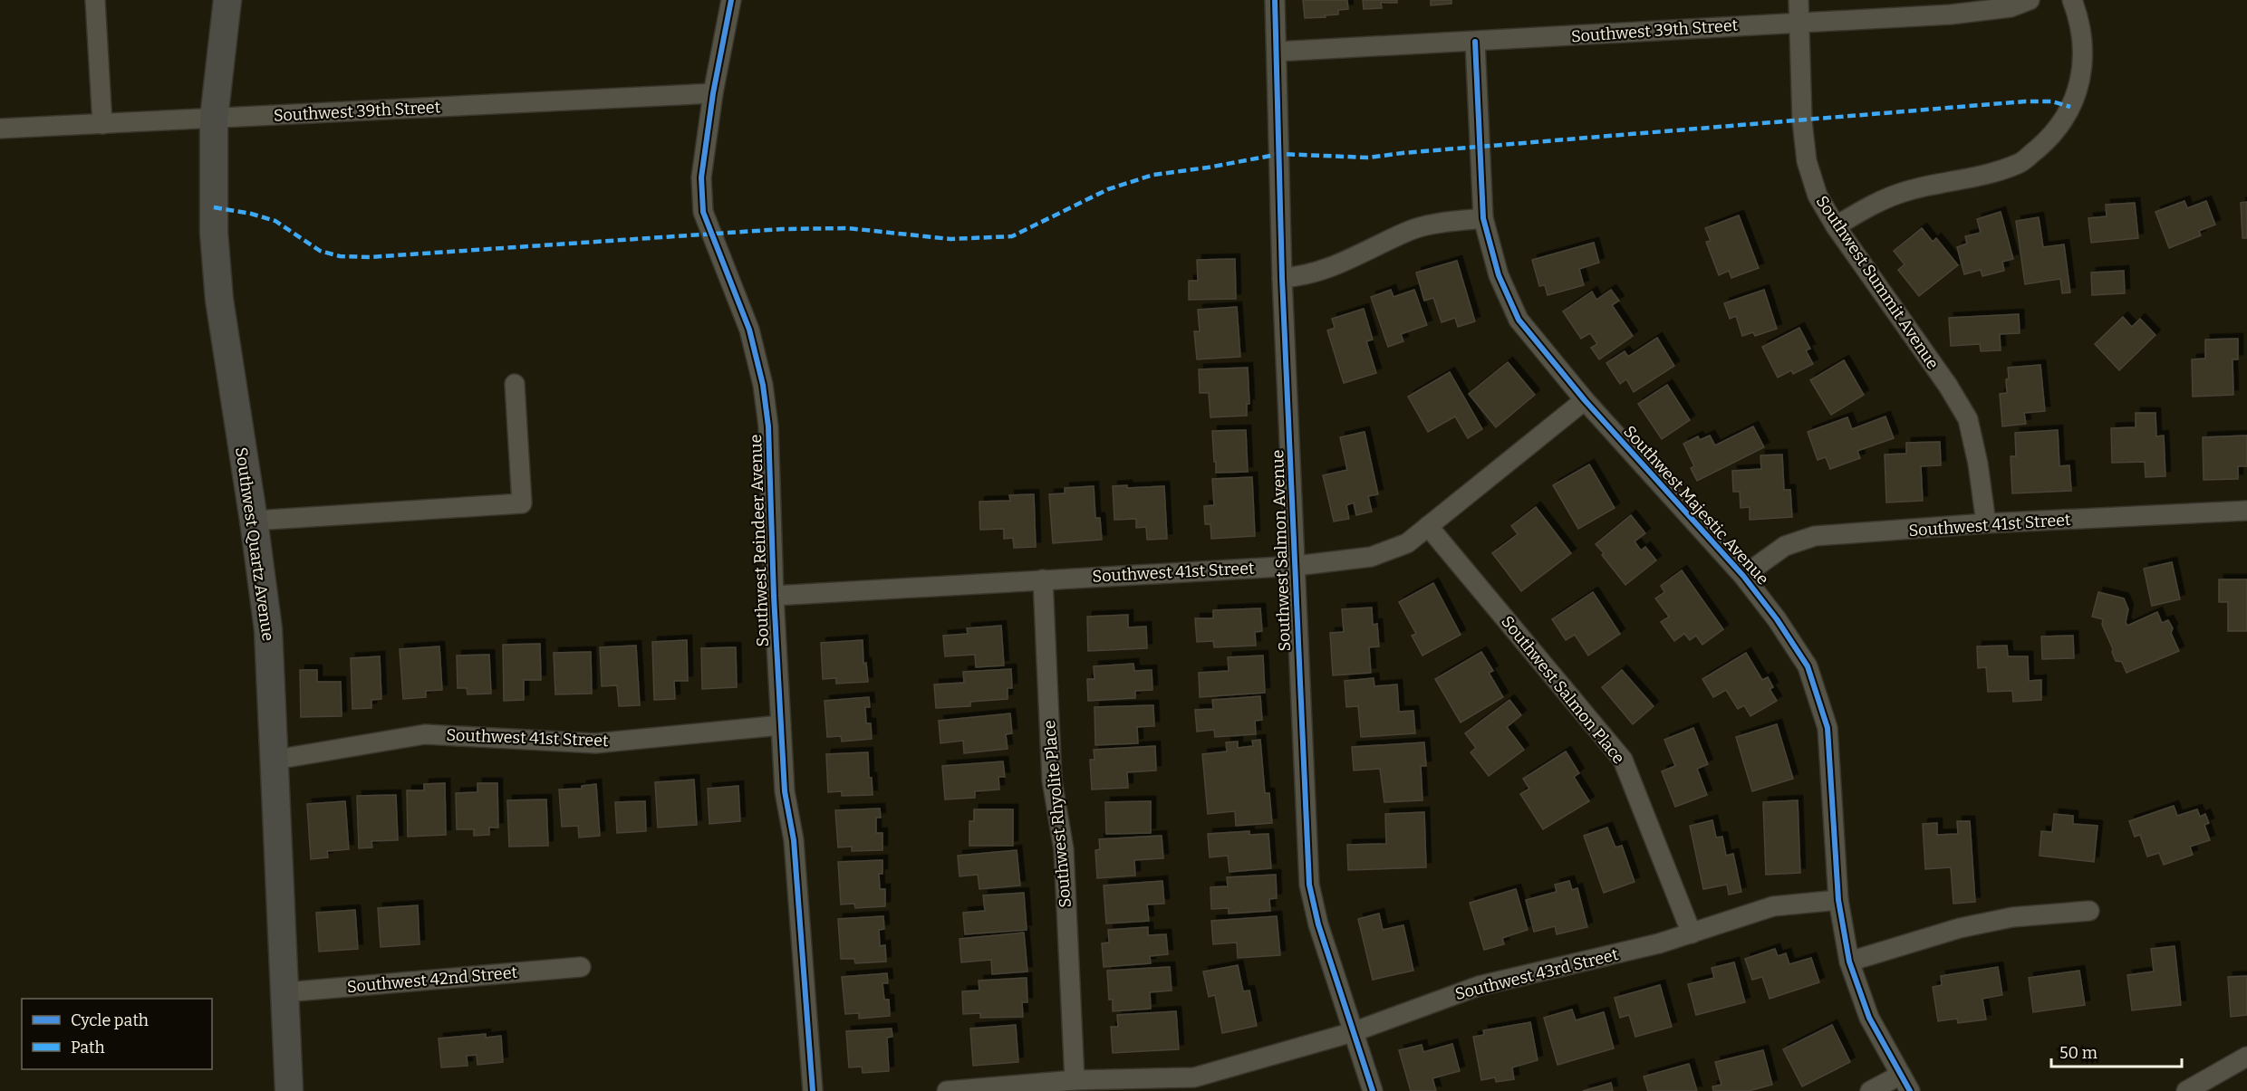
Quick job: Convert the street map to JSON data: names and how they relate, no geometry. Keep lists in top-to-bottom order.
{
  "streets": {
    "street": [
      "Southwest 39th Street",
      "Southwest Summit Avenue",
      "Southwest Majestic Avenue",
      "Southwest 41st Street",
      "Southwest Reindeer Avenue",
      "Southwest Quartz Avenue",
      "Southwest Salmon Avenue",
      "Southwest Salmon Place",
      "Southwest Rhyolite Place",
      "Southwest 43rd Street",
      "Southwest 42nd Street"
    ]
  },
  "crossings": [
    ["Southwest 39th Street", "Southwest Summit Avenue"],
    ["Southwest 39th Street", "Southwest Majestic Avenue"],
    ["Southwest 39th Street", "Southwest Reindeer Avenue"],
    ["Southwest 39th Street", "Southwest Quartz Avenue"],
    ["Southwest 39th Street", "Southwest Salmon Avenue"],
    ["Southwest Summit Avenue", "Southwest 41st Street"],
    ["Southwest Majestic Avenue", "Southwest 41st Street"],
    ["Southwest Majestic Avenue", "Southwest 43rd Street"],
    ["Southwest 41st Street", "Southwest Reindeer Avenue"],
    ["Southwest 41st Street", "Southwest Quartz Avenue"],
    ["Southwest 41st Street", "Southwest Salmon Avenue"],
    ["Southwest 41st Street", "Southwest Salmon Place"],
    ["Southwest 41st Street", "Southwest Rhyolite Place"],
    ["Southwest Quartz Avenue", "Southwest 42nd Street"],
    ["Southwest Salmon Avenue", "Southwest 43rd Street"],
    ["Southwest Salmon Place", "Southwest 43rd Street"],
    ["Southwest Rhyolite Place", "Southwest 43rd Street"]
  ],
  "legend": ["Cycle path", "Path"],
  "scale_bar": "50 m"
}
